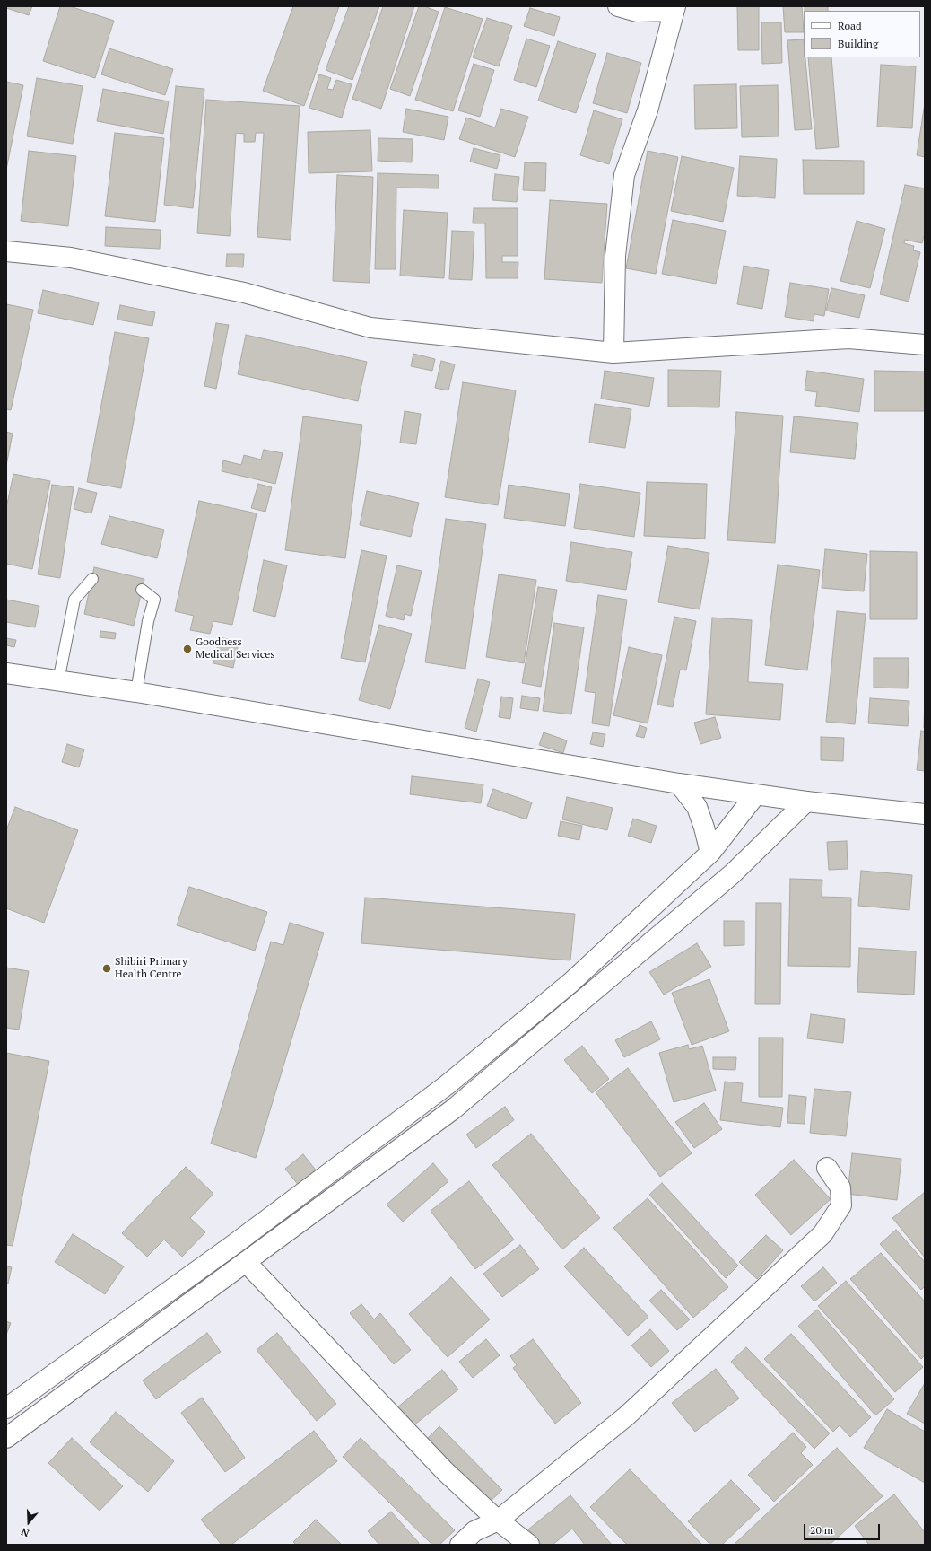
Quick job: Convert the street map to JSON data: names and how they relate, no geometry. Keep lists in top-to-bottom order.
{
  "places": ["Goodness Medical Services", "Shibiri Primary Health Centre"],
  "legend": ["Road", "Building"],
  "scale_bar": "20 m",
  "north": "bottom"
}
